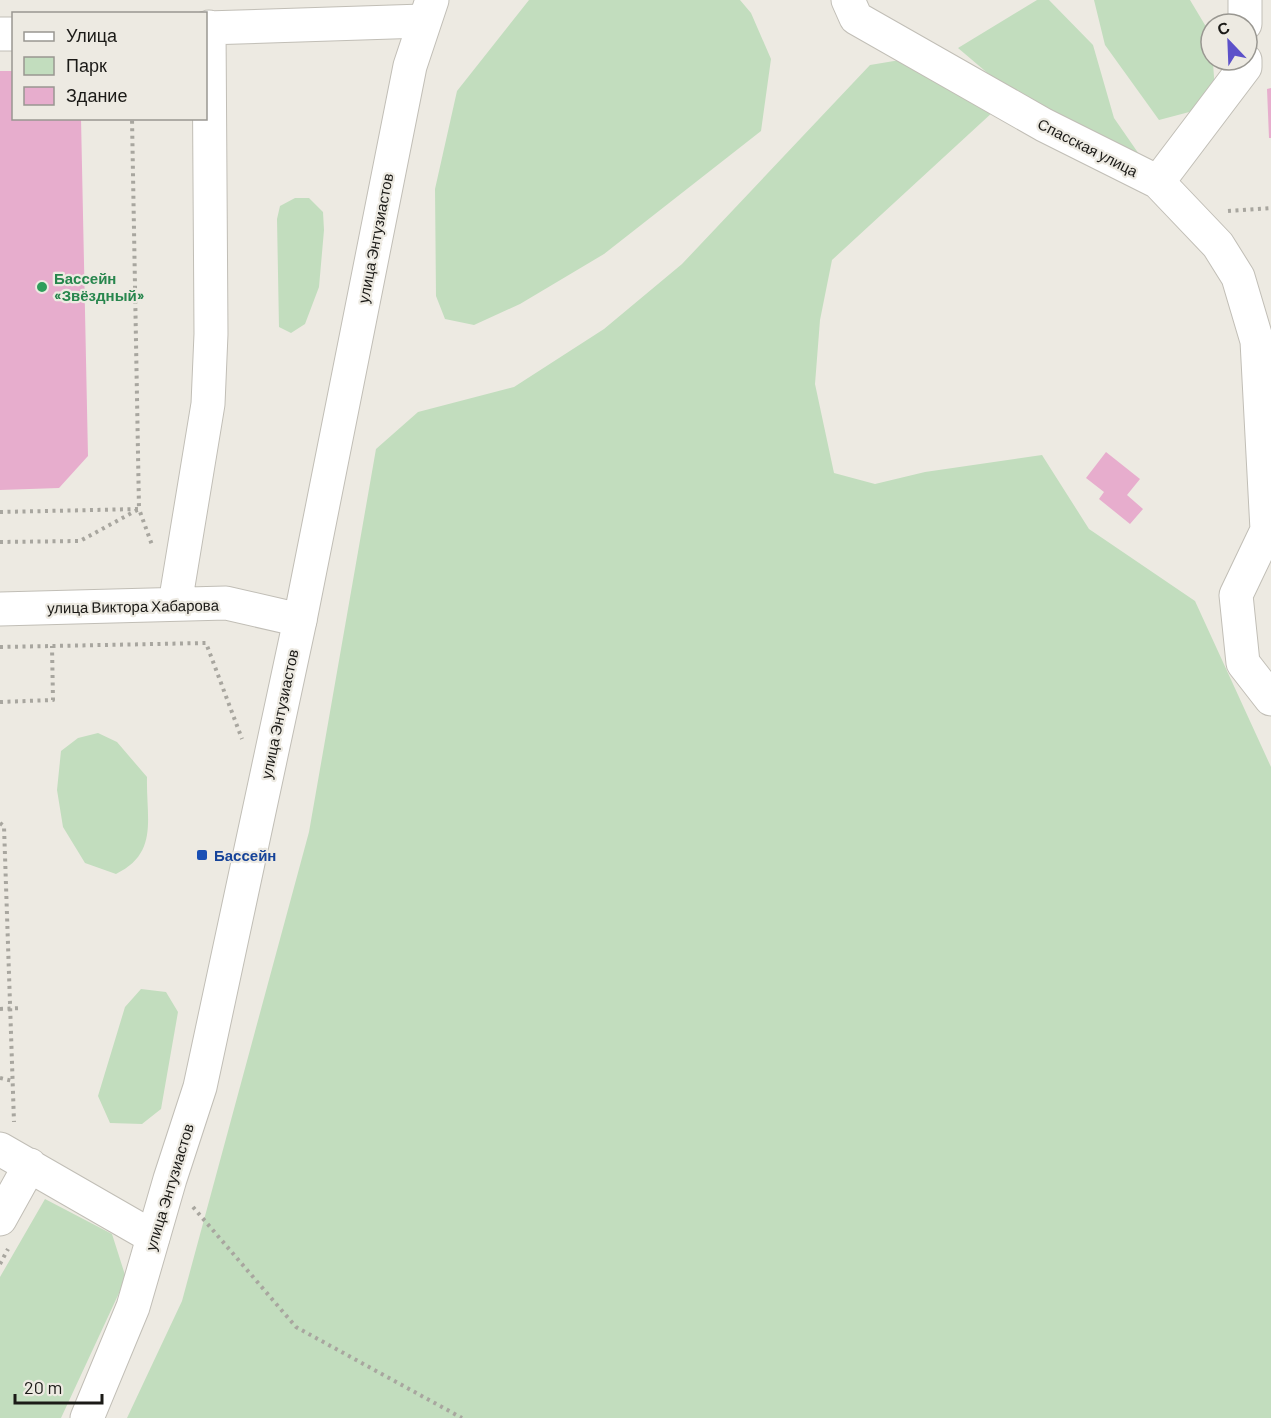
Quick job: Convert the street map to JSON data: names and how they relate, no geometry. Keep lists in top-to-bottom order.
{
  "streets": {
    "main road": ["Спасская улица", "улица Энтузиастов", "улица Виктора Хабарова"]
  },
  "crossings": [
    ["улица Энтузиастов", "улица Виктора Хабарова"]
  ],
  "places": {
    "other": ["Бассейн «Звёздный»"],
    "transit": ["Бассейн"]
  },
  "legend": ["Улица", "Парк", "Здание"],
  "scale_bar": "20 m",
  "north": "top left"
}
